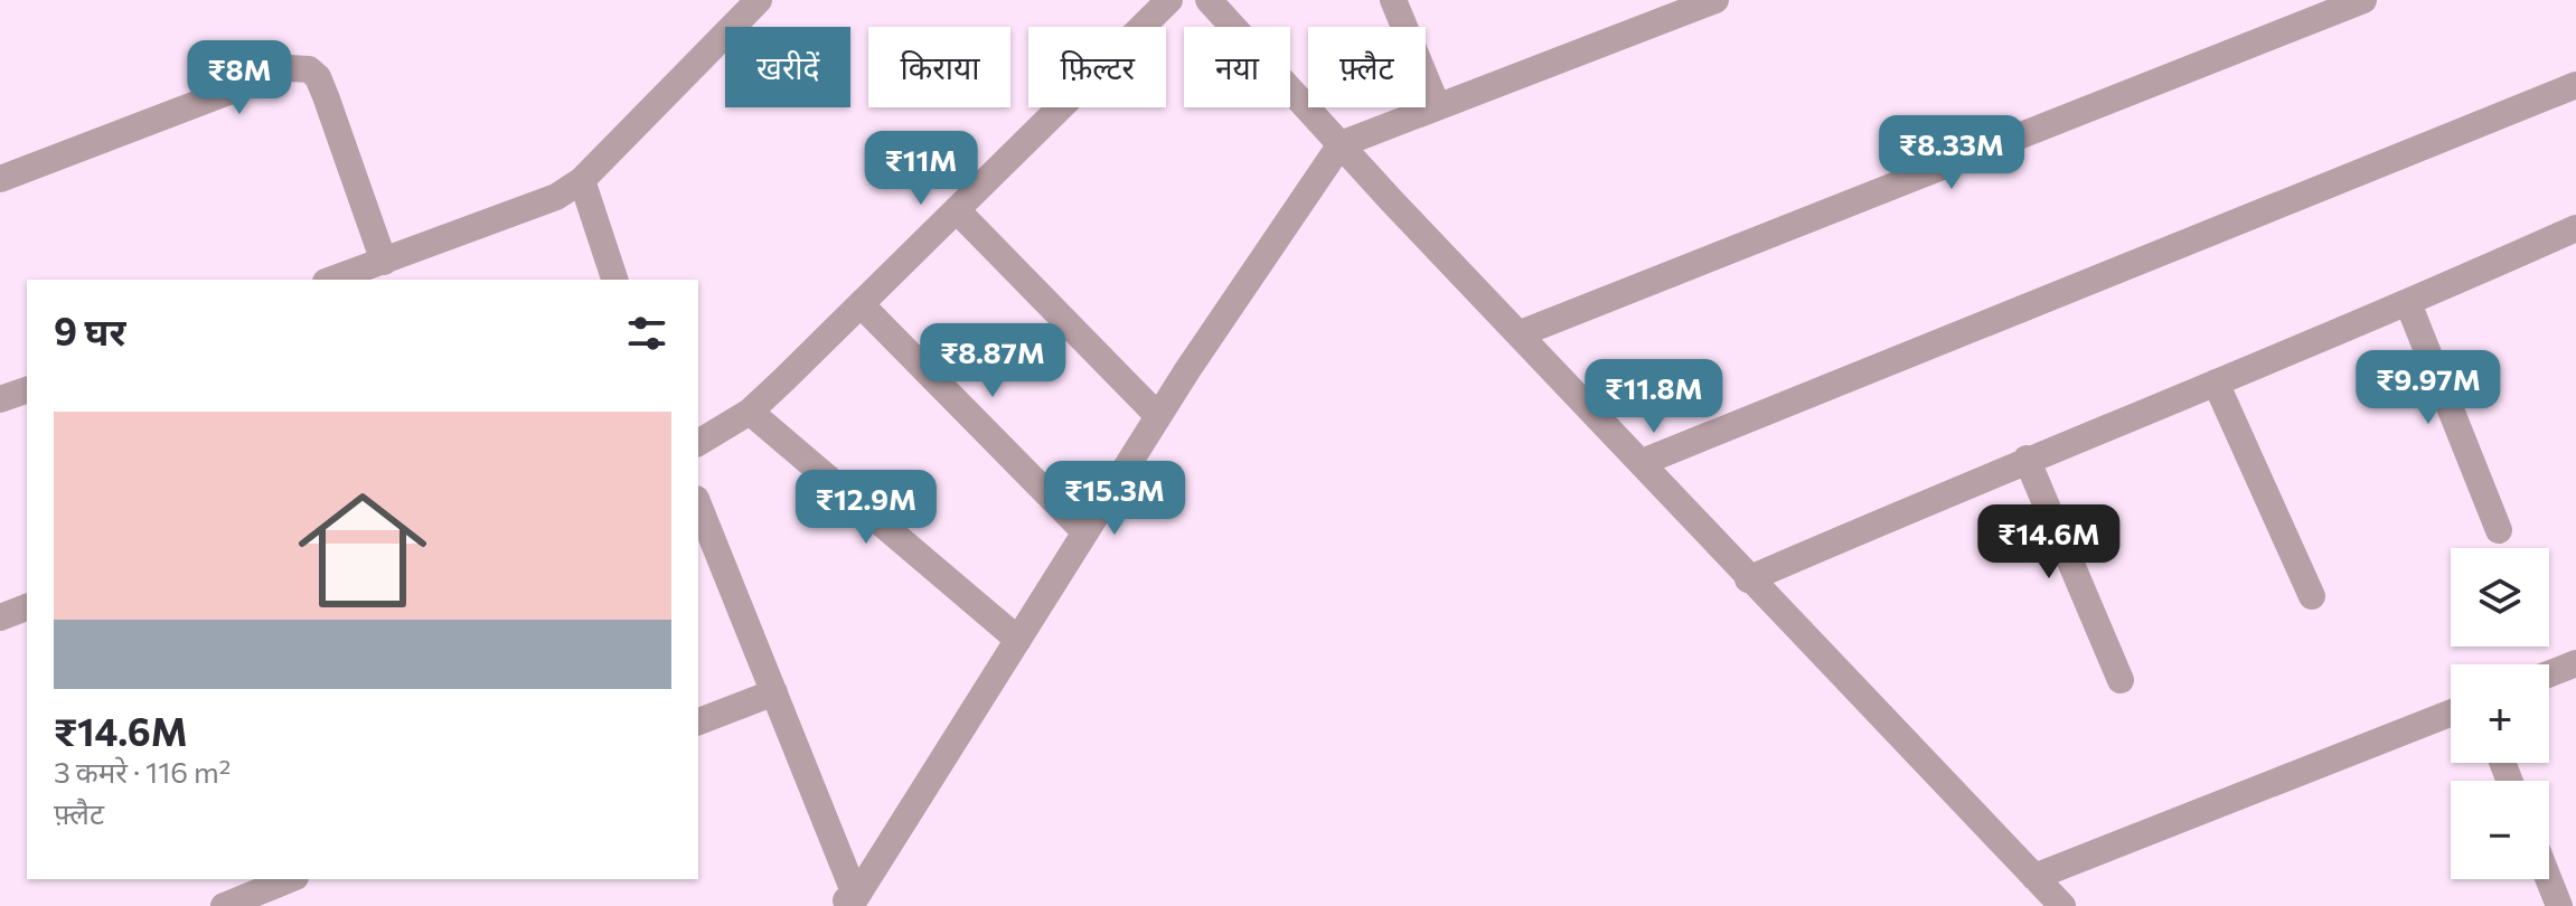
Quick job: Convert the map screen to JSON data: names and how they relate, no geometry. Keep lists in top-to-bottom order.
{
  "page": {
    "chip": [
      "खरीदें",
      "किराया",
      "फ़िल्टर",
      "नया",
      "फ़्लैट"
    ],
    "price": [
      "₹8M",
      "₹8.33M",
      "₹11M",
      "₹8.87M",
      "₹9.97M",
      "₹11.8M",
      "₹15.3M",
      "₹12.9M",
      "₹14.6M"
    ],
    "heading": "9 घर",
    "list": [
      {
        "name": "₹14.6M",
        "note": "3 कमरे · 116 m² · फ़्लैट"
      }
    ],
    "map_buttons": ["+", "−"]
  }
}
